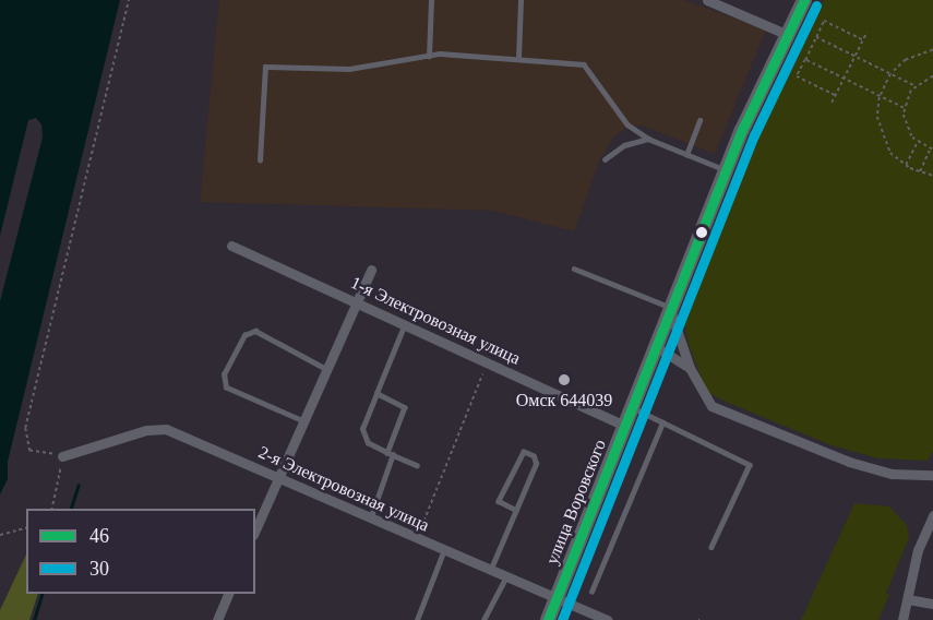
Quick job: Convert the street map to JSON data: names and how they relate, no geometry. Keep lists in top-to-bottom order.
{
  "streets": {
    "main road": ["улица Воровского"],
    "street": ["1-я Электровозная улица", "2-я Электровозная улица"]
  },
  "crossings": [
    ["1-я Электровозная улица", "улица Воровского"],
    ["2-я Электровозная улица", "улица Воровского"]
  ],
  "places": ["Омск 644039"],
  "lines": ["transit line 46", "transit line 30"],
  "legend": ["46", "30"]
}
